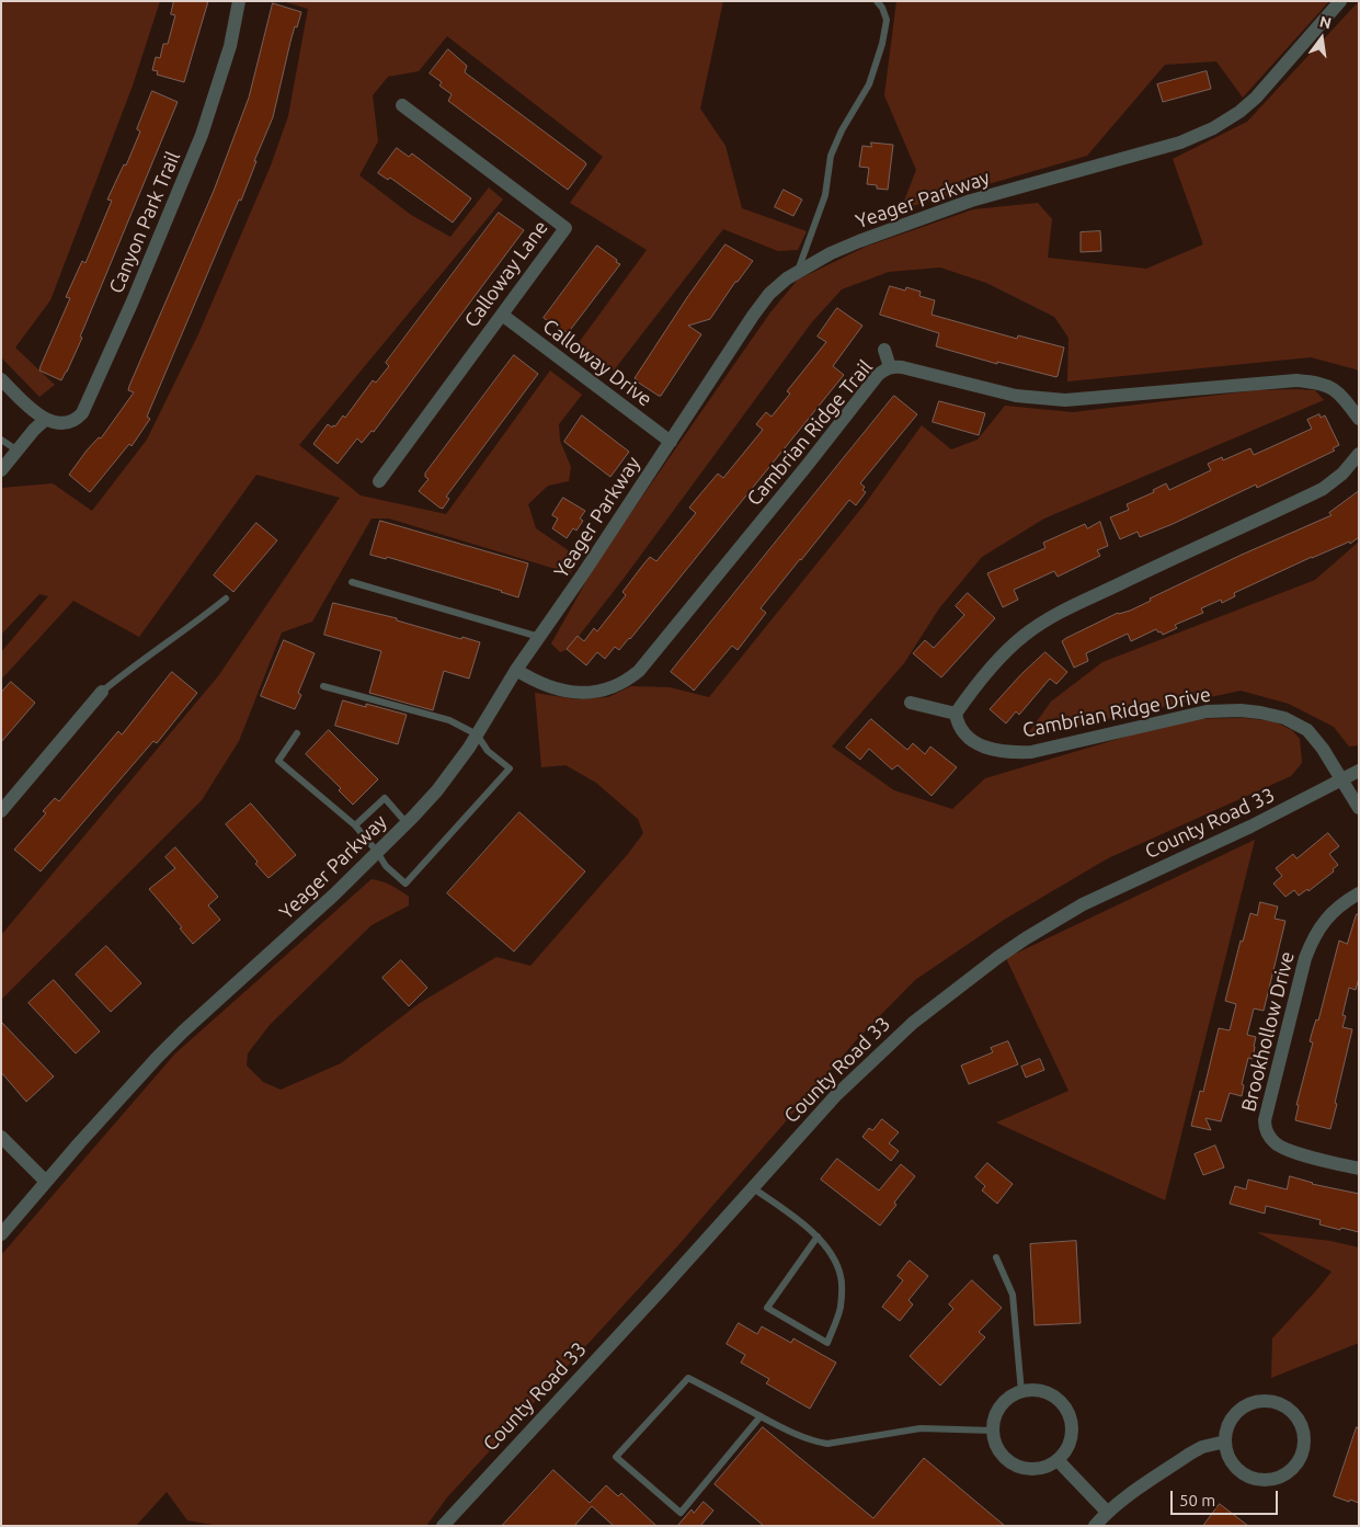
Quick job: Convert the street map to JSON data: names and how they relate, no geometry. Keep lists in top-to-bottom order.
{
  "streets": {
    "street": [
      "Yeager Parkway",
      "Canyon Park Trail",
      "Calloway Lane",
      "Calloway Drive",
      "Cambrian Ridge Trail",
      "Cambrian Ridge Drive",
      "County Road 33",
      "Brookhollow Drive"
    ]
  },
  "crossings": [
    ["Yeager Parkway", "Calloway Drive"],
    ["Yeager Parkway", "Cambrian Ridge Trail"],
    ["Calloway Lane", "Calloway Drive"],
    ["Cambrian Ridge Drive", "County Road 33"]
  ],
  "scale_bar": "50 m",
  "north": "top"
}
